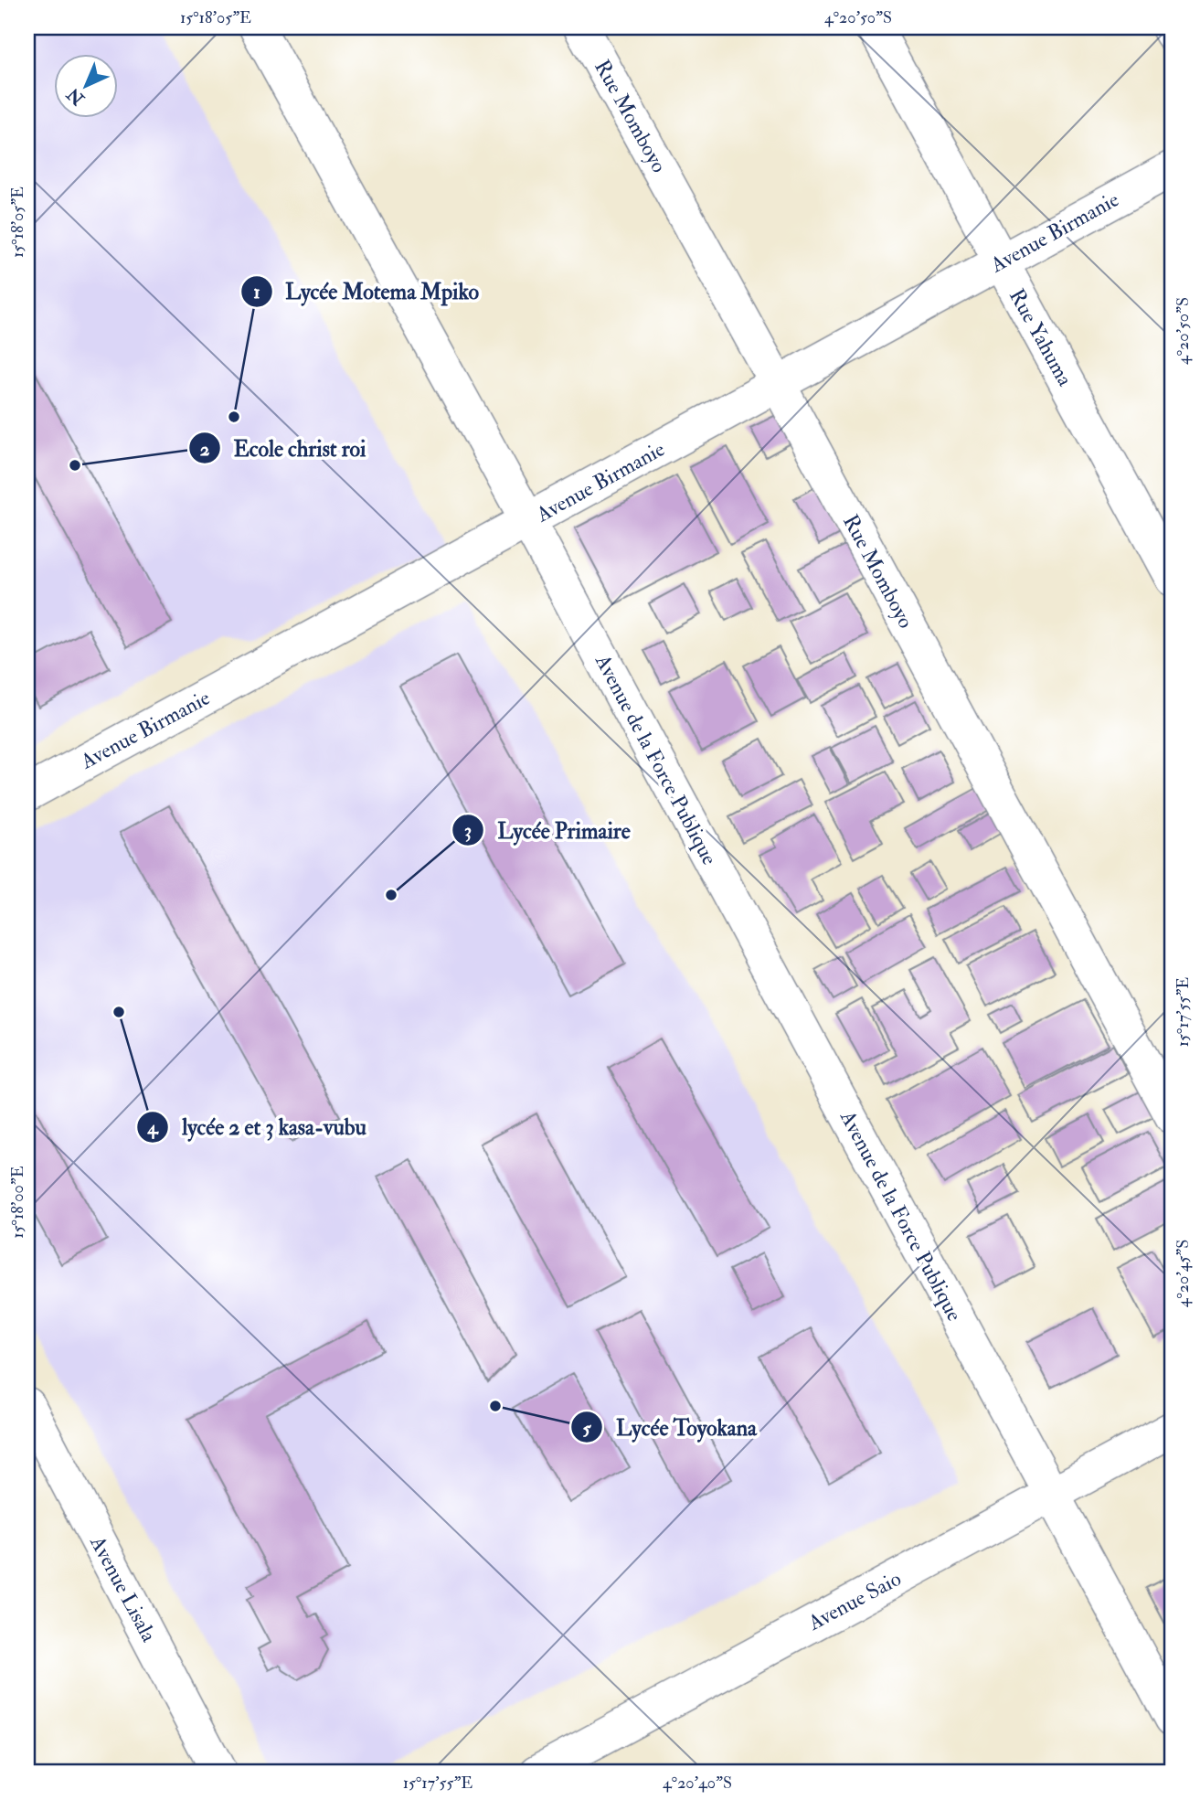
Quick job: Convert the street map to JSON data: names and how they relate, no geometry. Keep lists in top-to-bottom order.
{
  "streets": {
    "street": [
      "Rue Momboyo",
      "Avenue Birmanie",
      "Rue Yahuma",
      "Avenue de la Force Publique",
      "Avenue Lisala",
      "Avenue Saio"
    ]
  },
  "crossings": [
    ["Rue Momboyo", "Avenue Birmanie"],
    ["Avenue Birmanie", "Rue Yahuma"],
    ["Avenue Birmanie", "Avenue de la Force Publique"],
    ["Avenue de la Force Publique", "Avenue Saio"]
  ],
  "places": [
    "Lycée Motema Mpiko",
    "Ecole christ roi",
    "Lycée Primaire",
    "lycée 2 et 3 kasa-vubu",
    "Lycée Toyokana"
  ],
  "north": "bottom left",
  "coordinates": [
    "15°18'05\"E",
    "4°20'50\"S",
    "15°17'55\"E",
    "15°18'00\"E",
    "4°20'45\"S",
    "4°20'40\"S"
  ]
}
